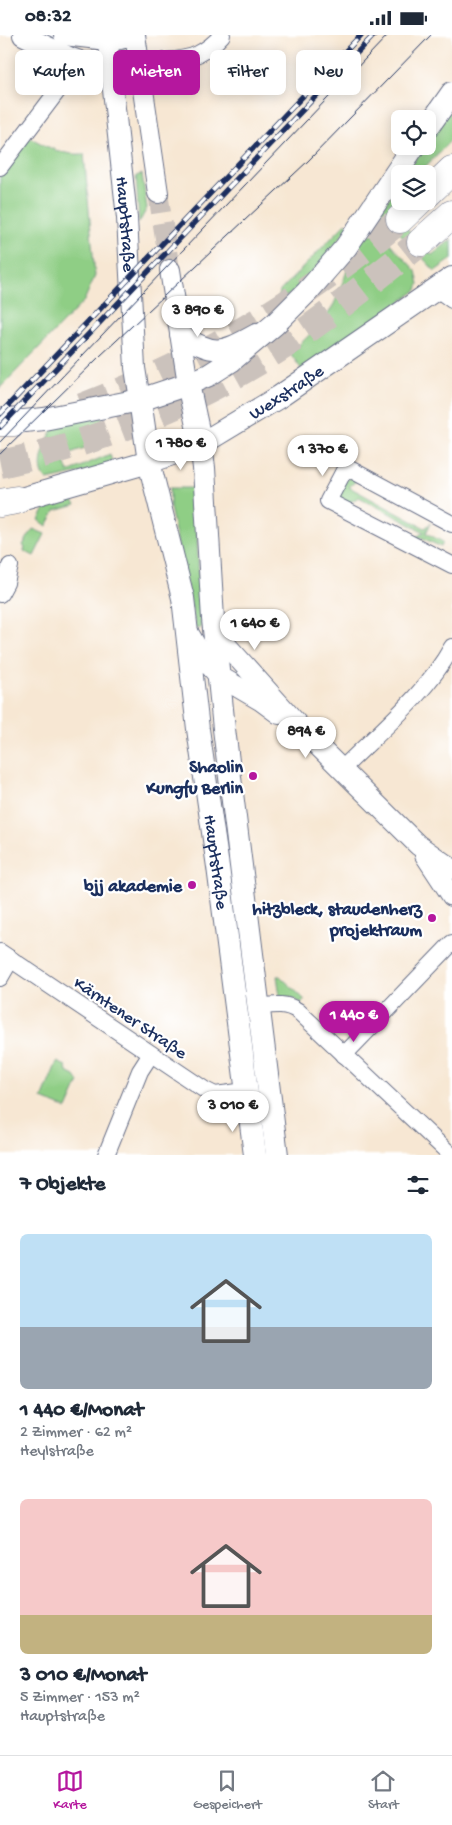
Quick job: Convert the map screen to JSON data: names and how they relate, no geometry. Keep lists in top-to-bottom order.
{
  "streets": {
    "main road": ["Hauptstraße", "Wexstraße"],
    "street": ["Kärntener Straße"]
  },
  "crossings": [
    ["Hauptstraße", "Wexstraße"],
    ["Hauptstraße", "Kärntener Straße"]
  ],
  "places": ["Shaolin Kungfu Berlin", "bjj akademie", "hitzbleck, staudenherz projektraum"],
  "page": {
    "status": "08:32",
    "chip": [
      "Kaufen",
      "Mieten",
      "Filter",
      "Neu"
    ],
    "price": [
      "3 890 €",
      "1 780 €",
      "1 370 €",
      "1 640 €",
      "894 €",
      "1 440 €",
      "3 010 €"
    ],
    "heading": "7 Objekte",
    "list": [
      {
        "name": "1 440 €/Monat",
        "note": "2 Zimmer · 62 m² · Heylstraße"
      },
      {
        "name": "3 010 €/Monat",
        "note": "5 Zimmer · 153 m² · Hauptstraße"
      }
    ],
    "tabs": ["Karte", "Gespeichert", "Start"]
  }
}
